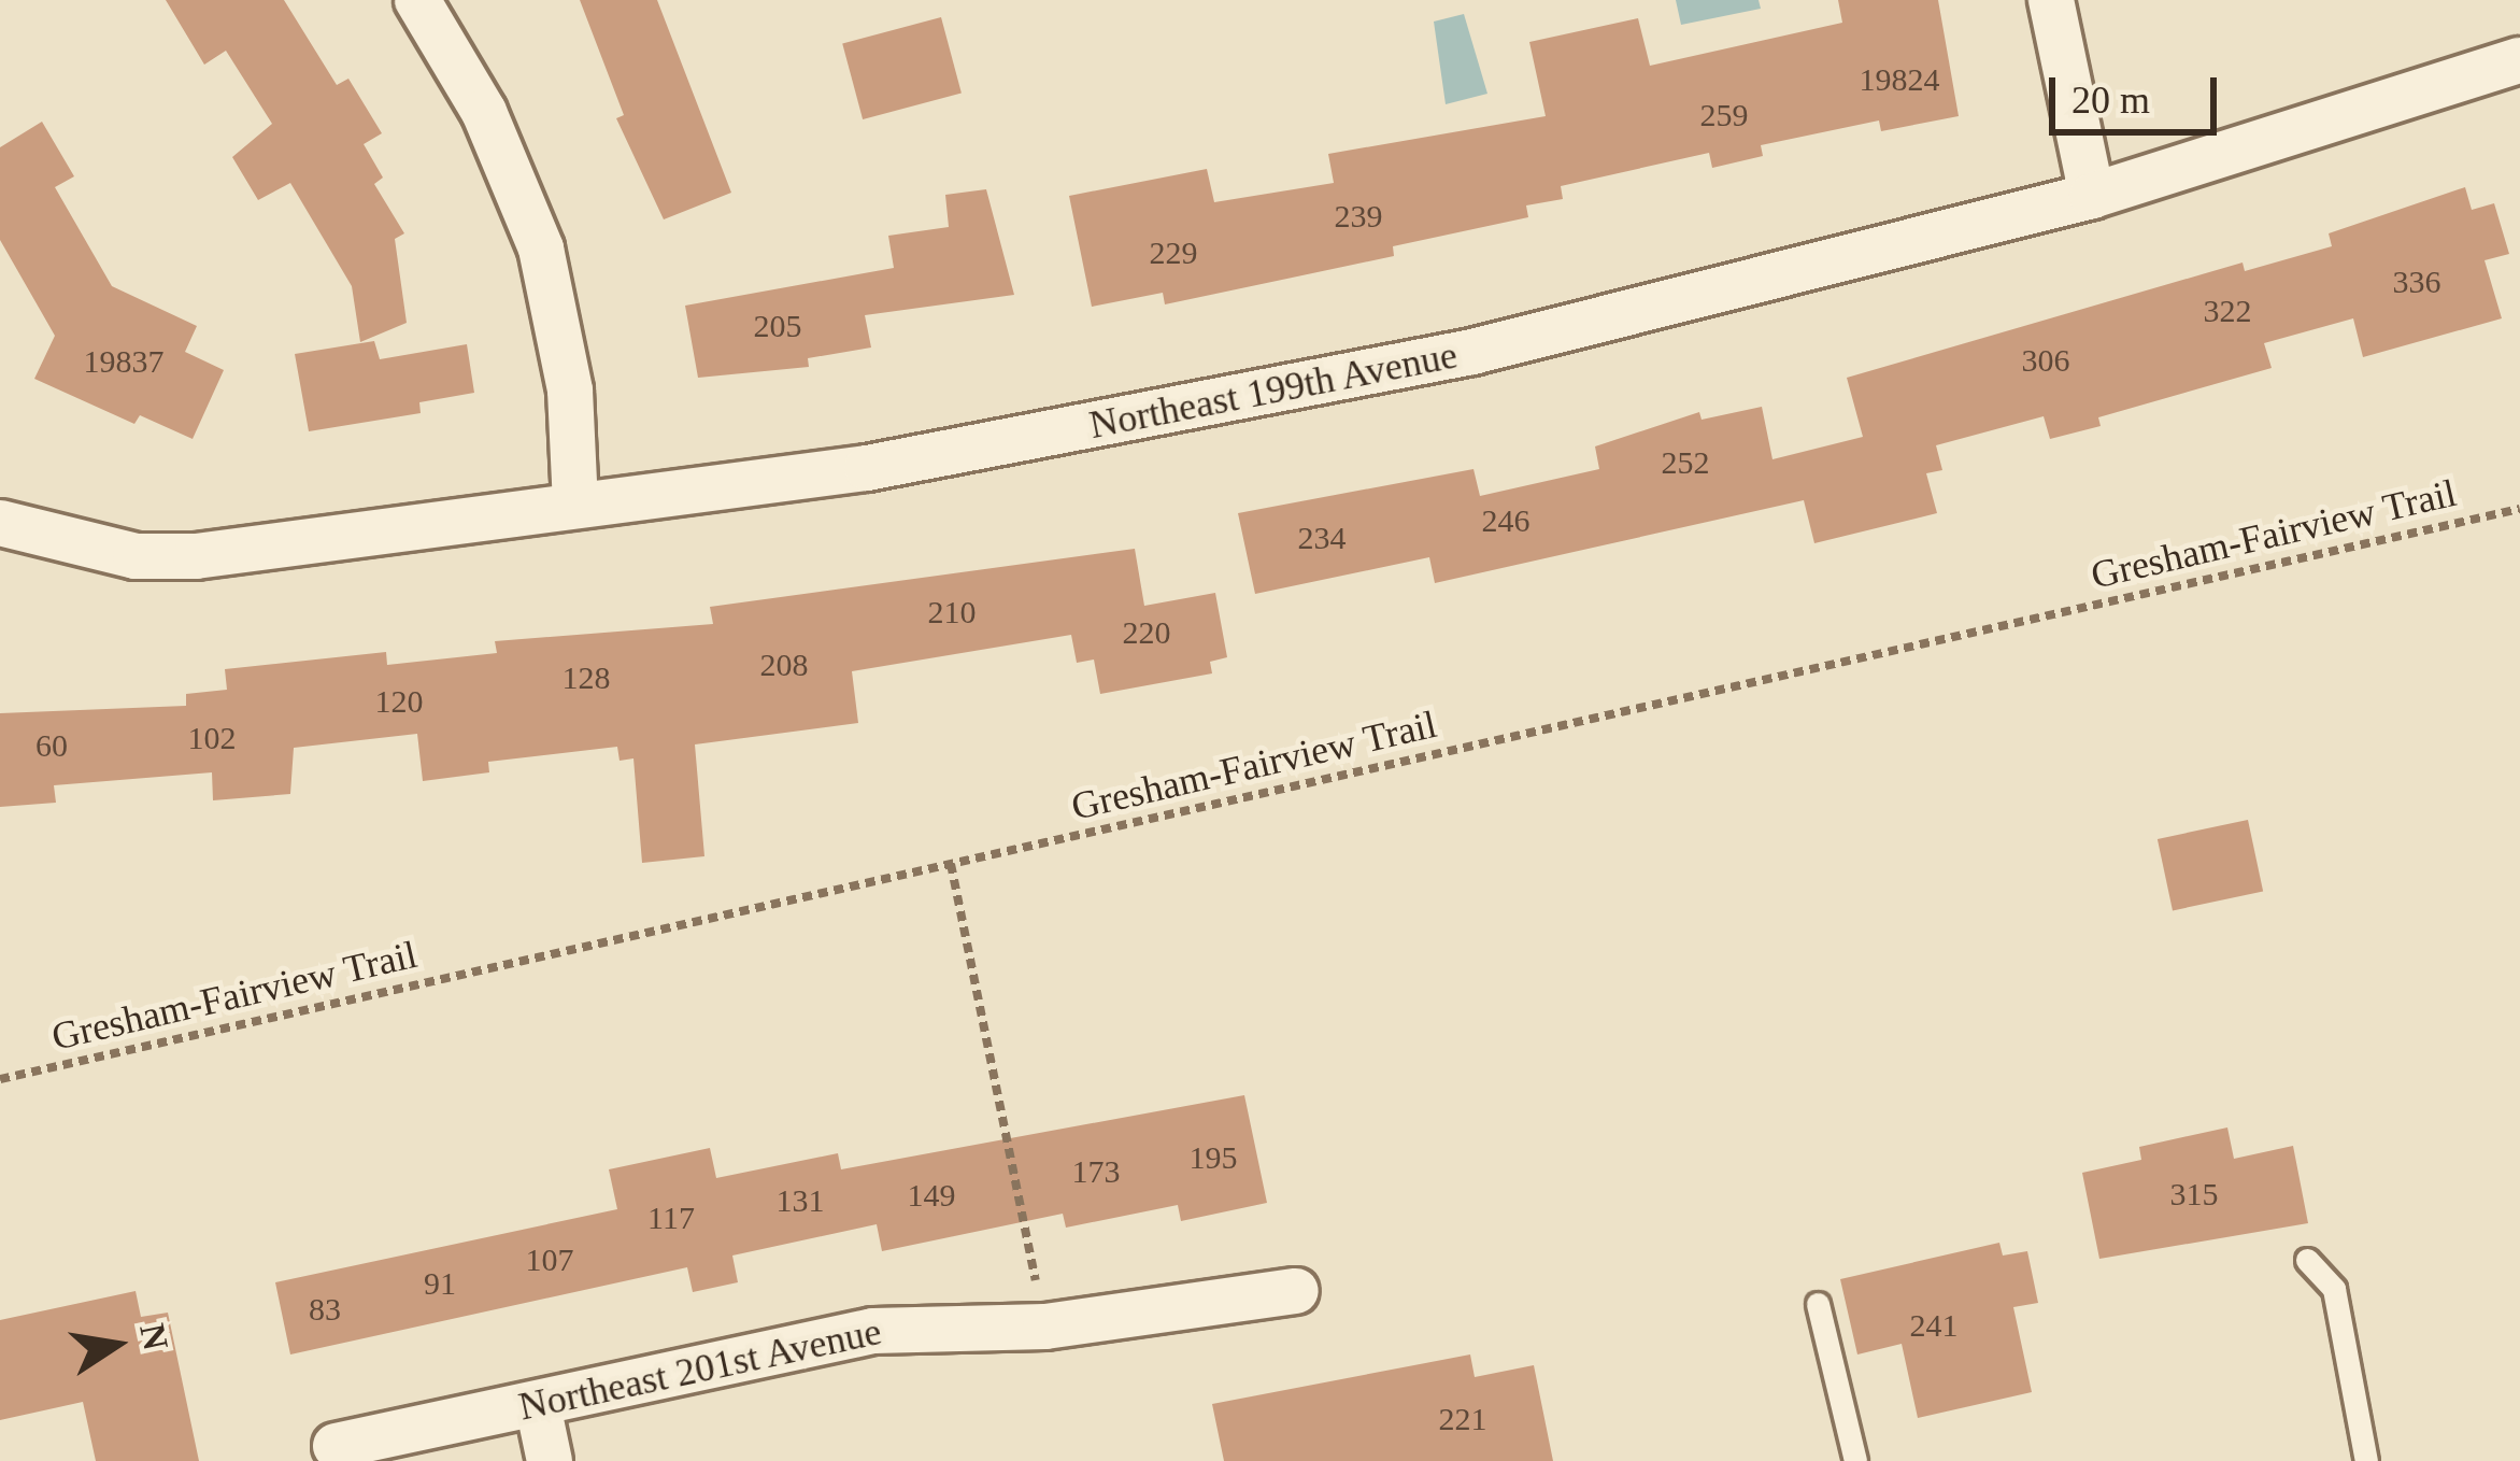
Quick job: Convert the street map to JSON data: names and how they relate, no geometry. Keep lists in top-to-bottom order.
{
  "streets": {
    "street": ["Northeast 199th Avenue", "Northeast 201st Avenue"],
    "path": ["Gresham-Fairview Trail"]
  },
  "house_numbers": [
    "19824",
    "259",
    "239",
    "229",
    "336",
    "322",
    "205",
    "306",
    "19837",
    "252",
    "246",
    "234",
    "210",
    "220",
    "208",
    "128",
    "120",
    "102",
    "60",
    "195",
    "173",
    "315",
    "149",
    "131",
    "117",
    "107",
    "91",
    "83",
    "241",
    "221"
  ],
  "scale_bar": "20 m",
  "north": "right"
}
